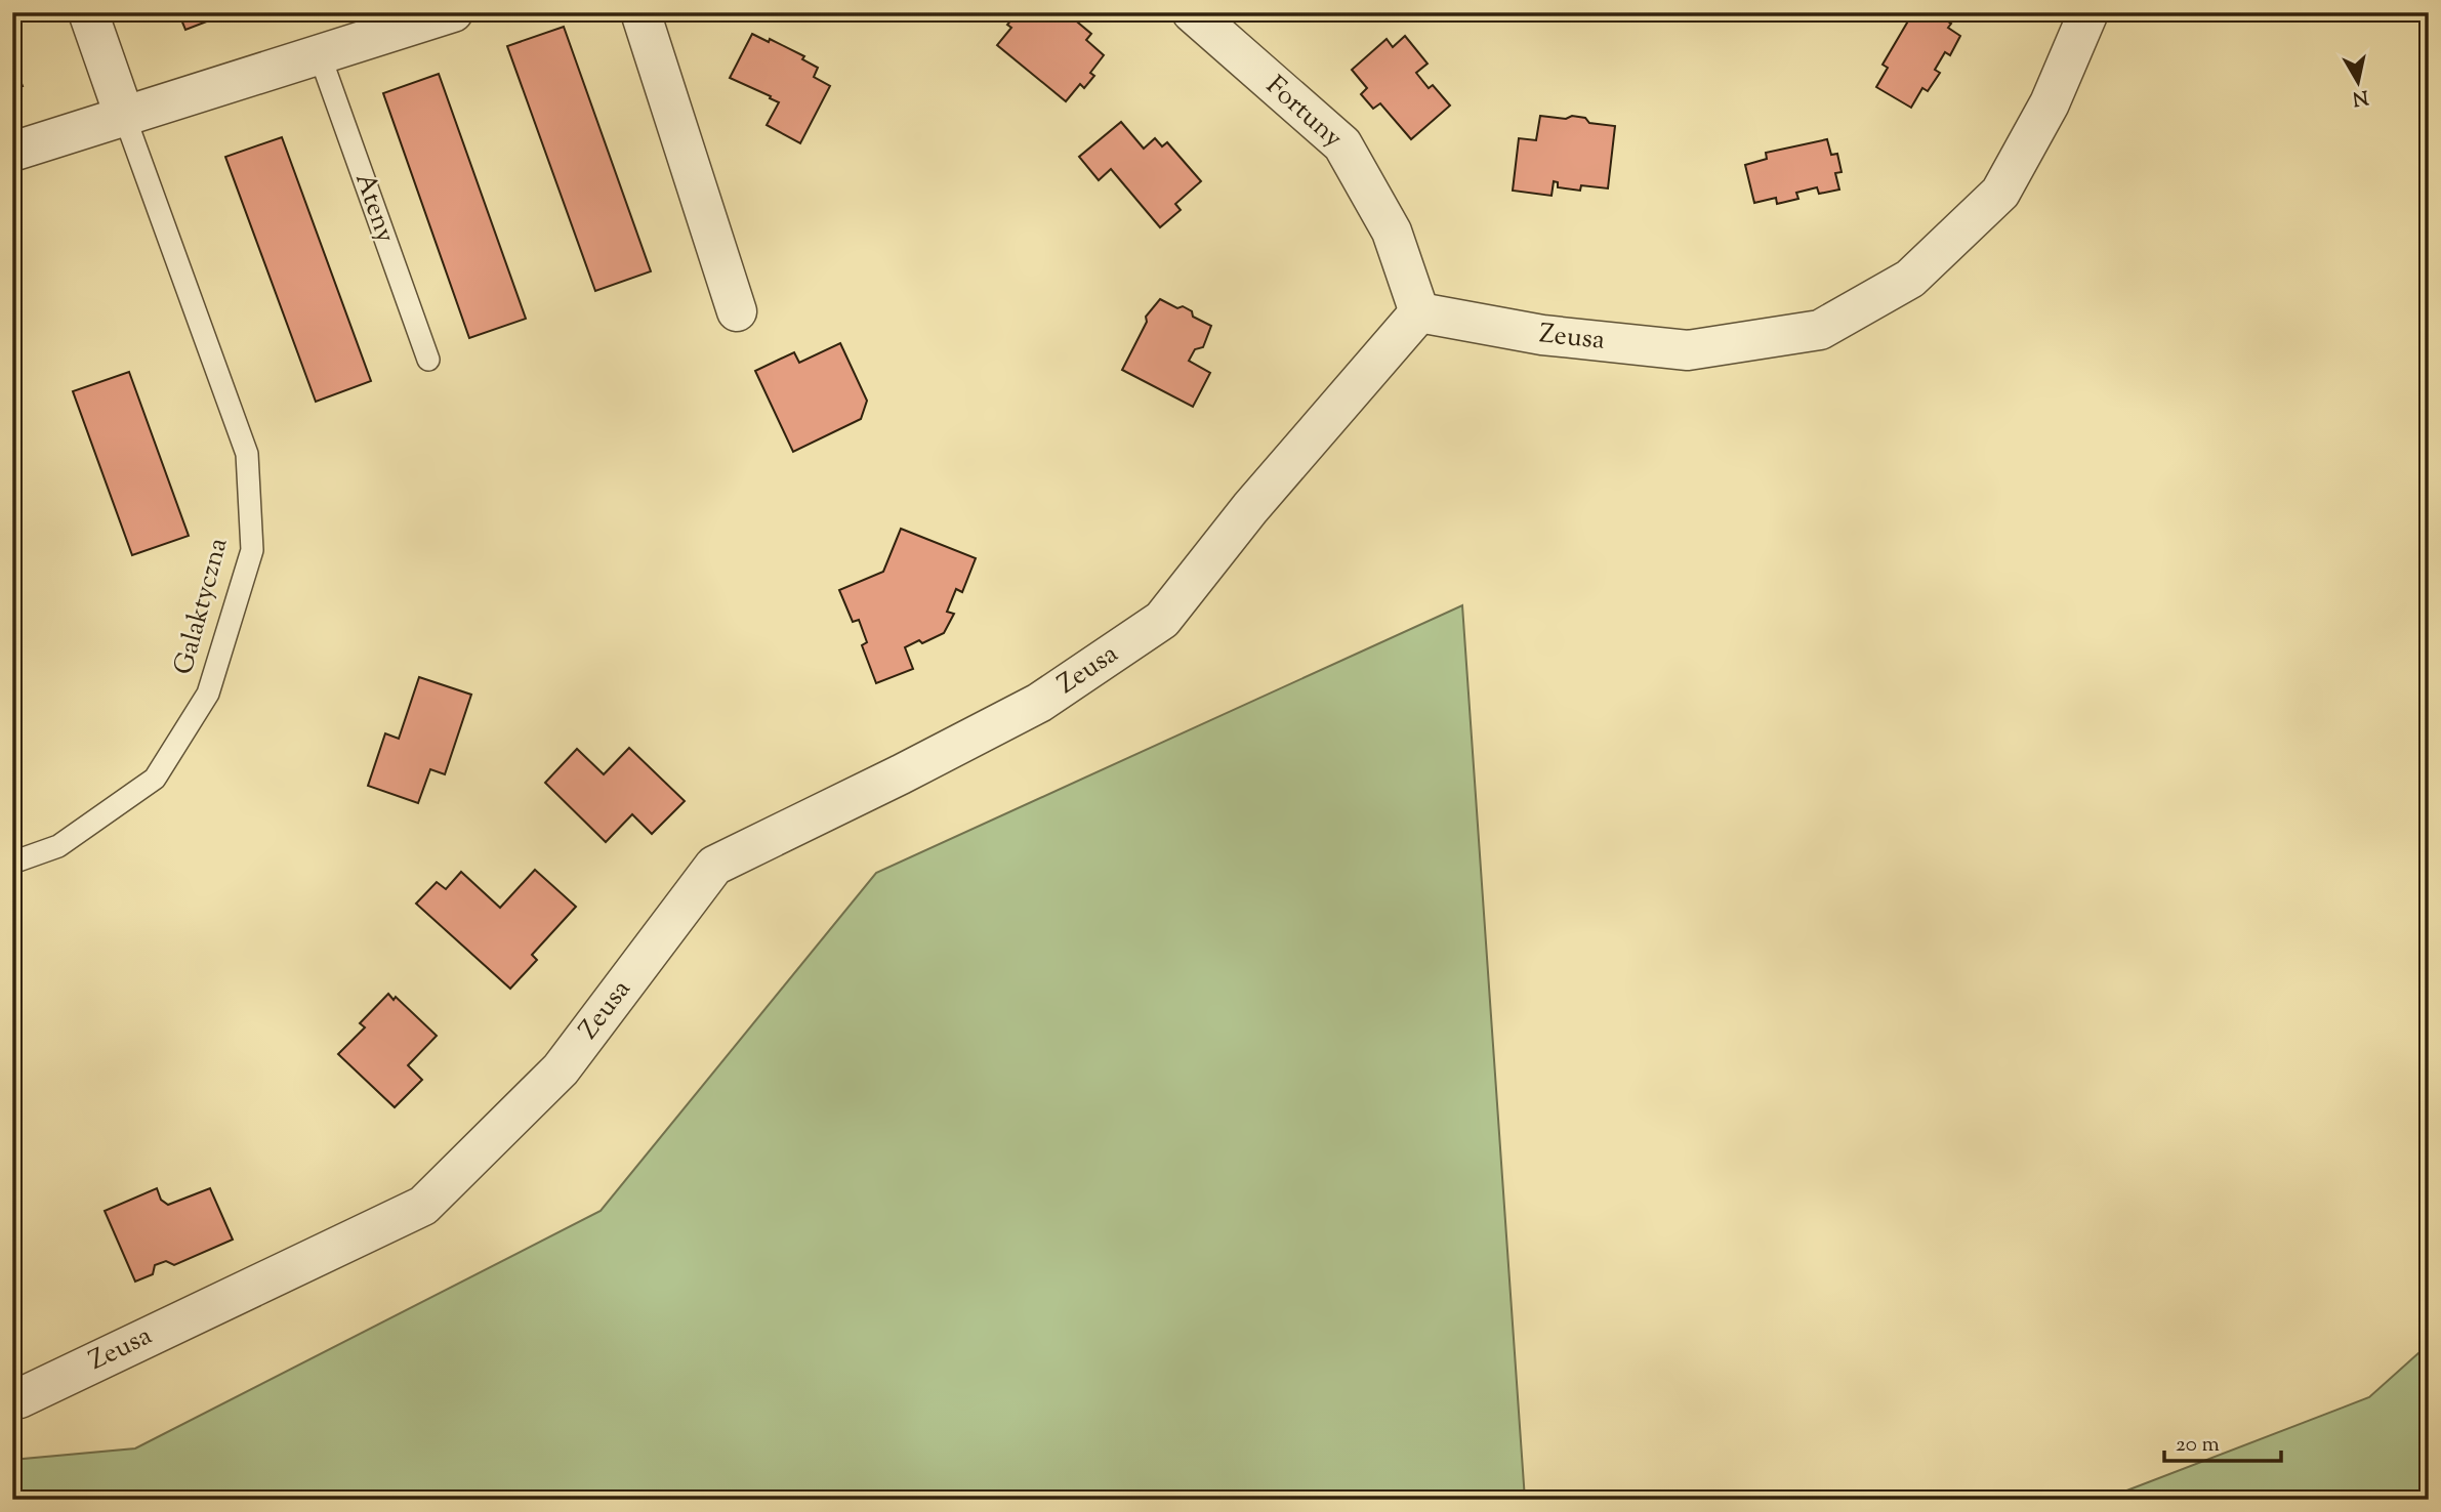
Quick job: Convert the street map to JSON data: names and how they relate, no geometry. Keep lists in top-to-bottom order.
{
  "streets": {
    "street": ["Fortuny", "Zeusa"],
    "lane": ["Ateny", "Galaktyczna"]
  },
  "crossings": [
    ["Fortuny", "Zeusa"]
  ],
  "scale_bar": "20 m",
  "north": "bottom"
}
